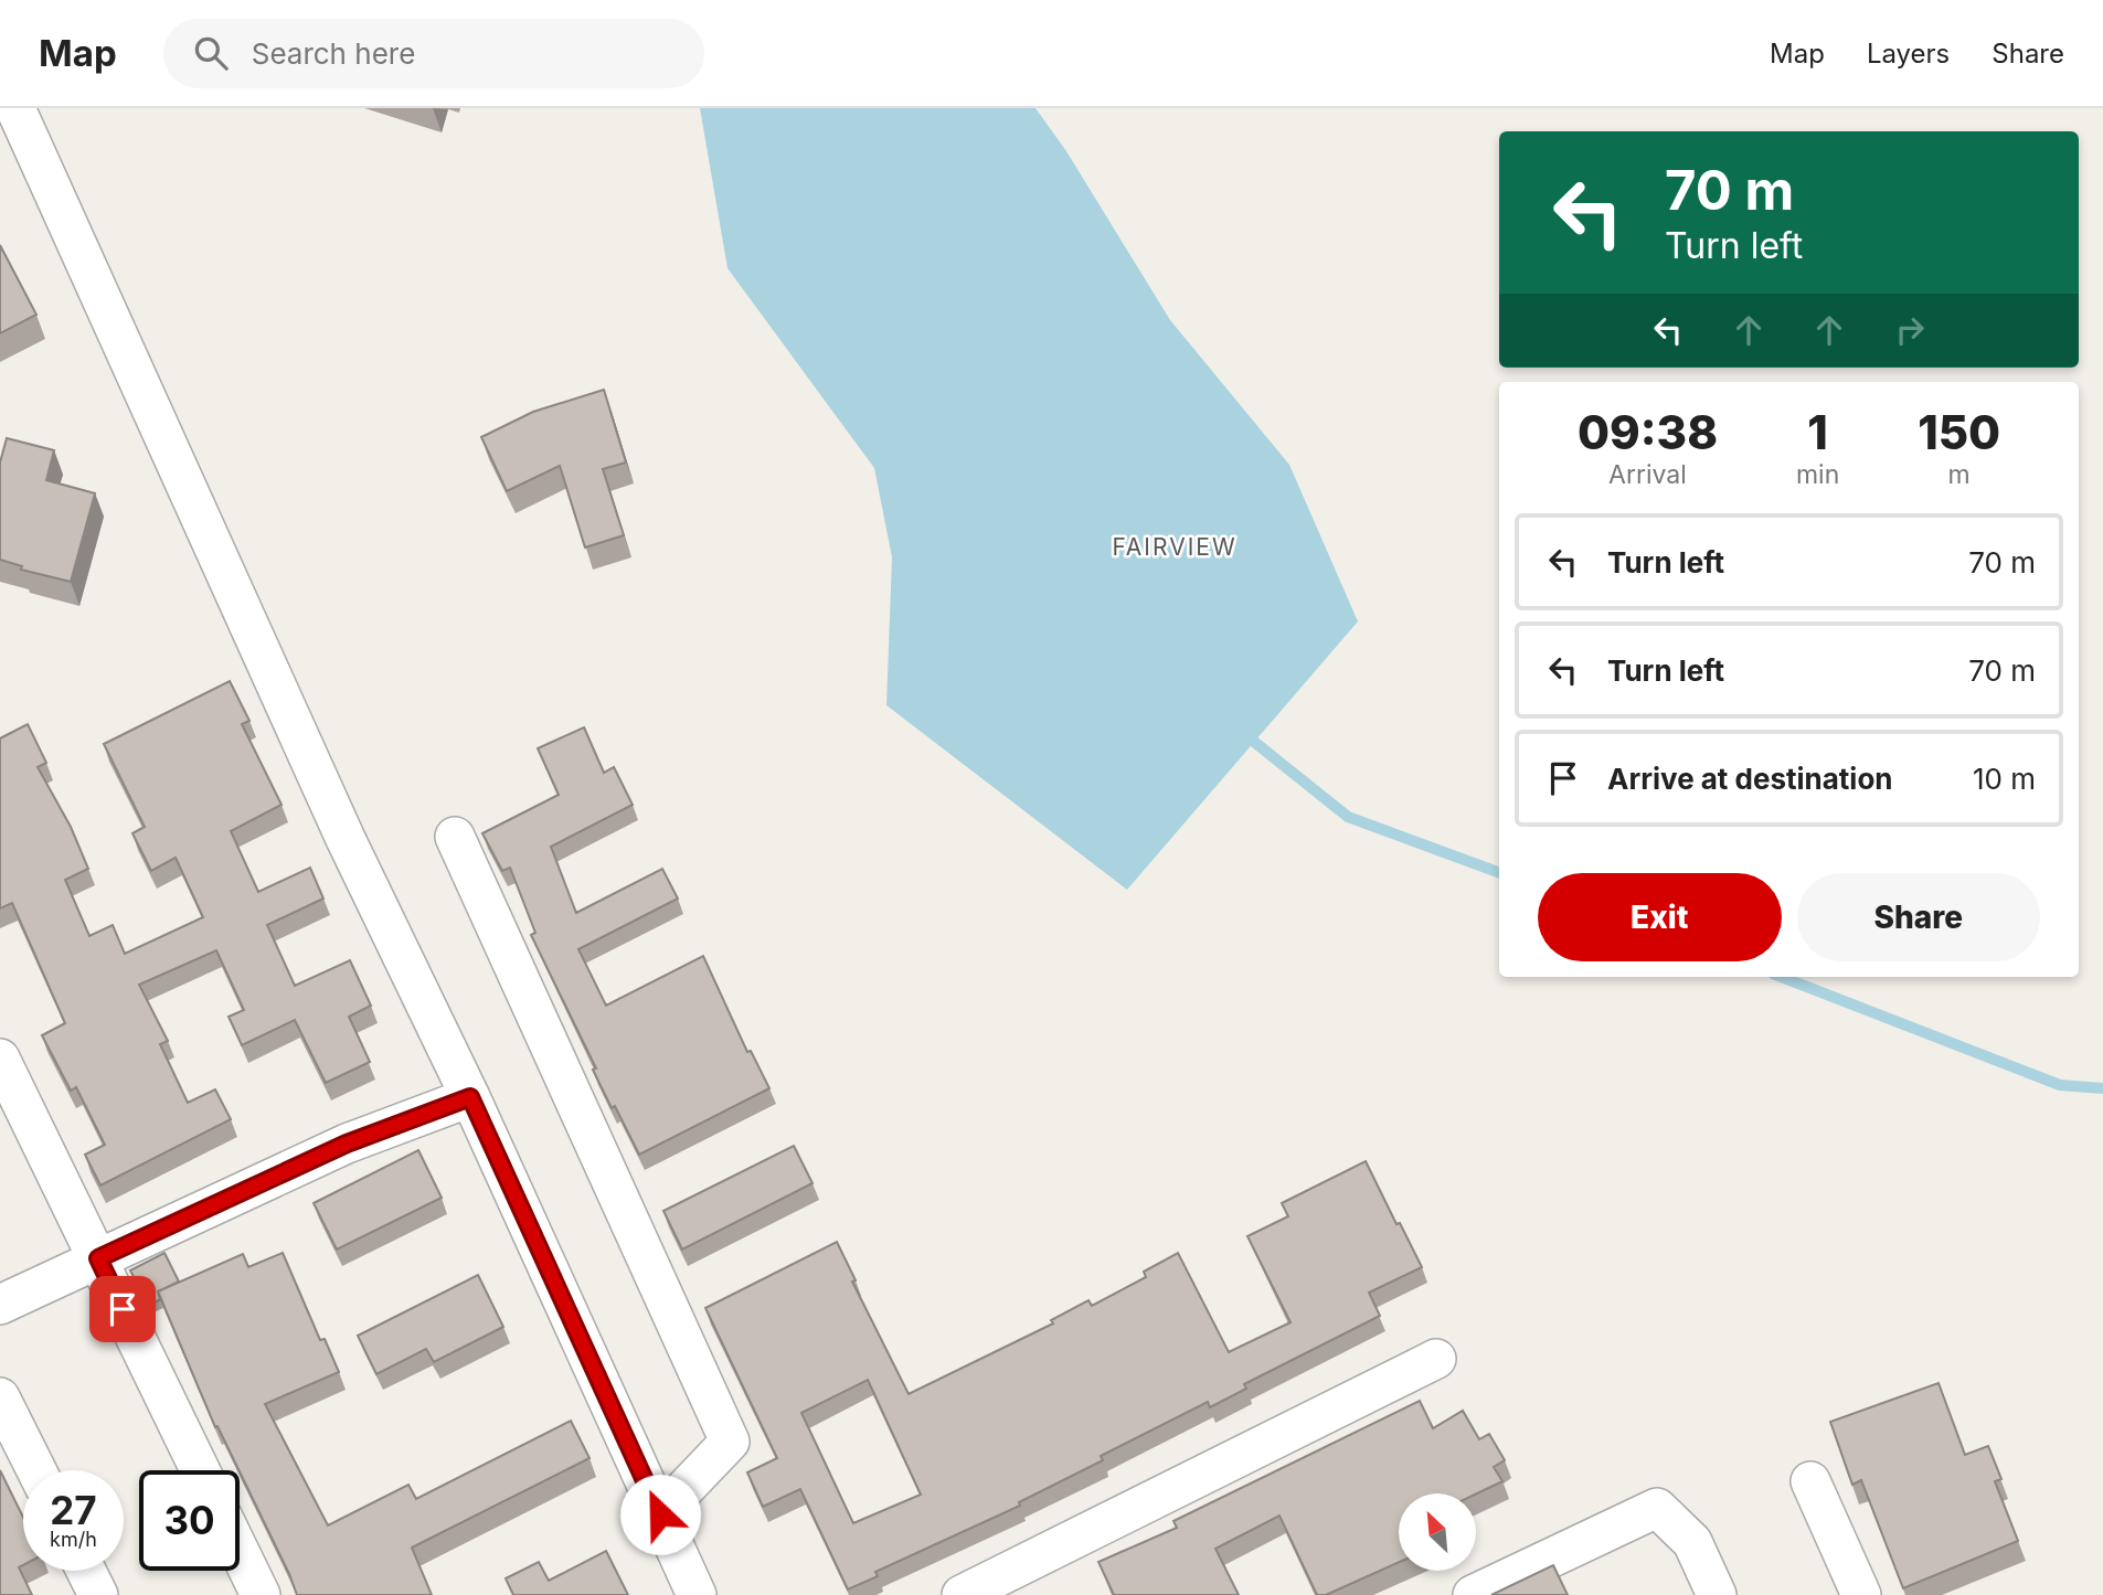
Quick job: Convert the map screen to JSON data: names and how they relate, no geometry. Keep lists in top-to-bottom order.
{
  "districts": ["FAIRVIEW"],
  "north": "top left",
  "page": {
    "header": "Map",
    "search": "Search here",
    "nav": ["Map", "Layers", "Share"],
    "turn": ["70 m", "Turn left"],
    "eta": [
      "09:38",
      "Arrival",
      "1",
      "min",
      "150",
      "m"
    ],
    "list": [
      {
        "name": "Turn left",
        "value": "70 m"
      },
      {
        "name": "Turn left",
        "value": "70 m"
      },
      {
        "name": "Arrive at destination",
        "value": "10 m"
      }
    ],
    "buttons": ["Exit", "Share"],
    "speed": "27 km/h",
    "limit": "30"
  }
}
